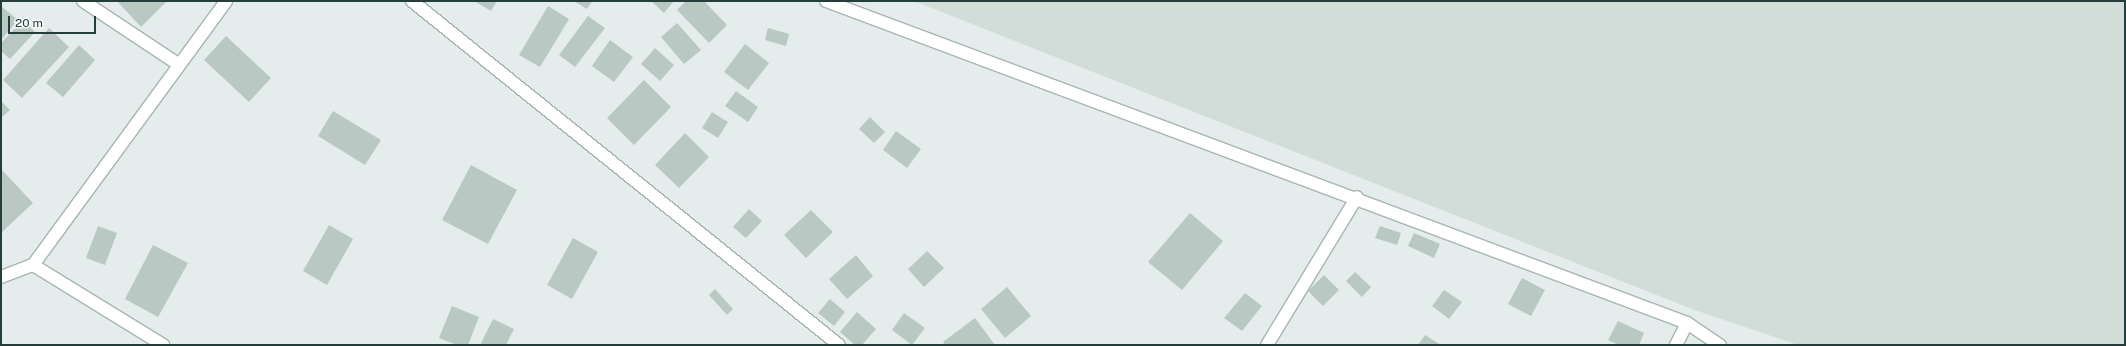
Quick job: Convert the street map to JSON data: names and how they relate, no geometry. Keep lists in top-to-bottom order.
{
  "scale_bar": "20 m"
}
